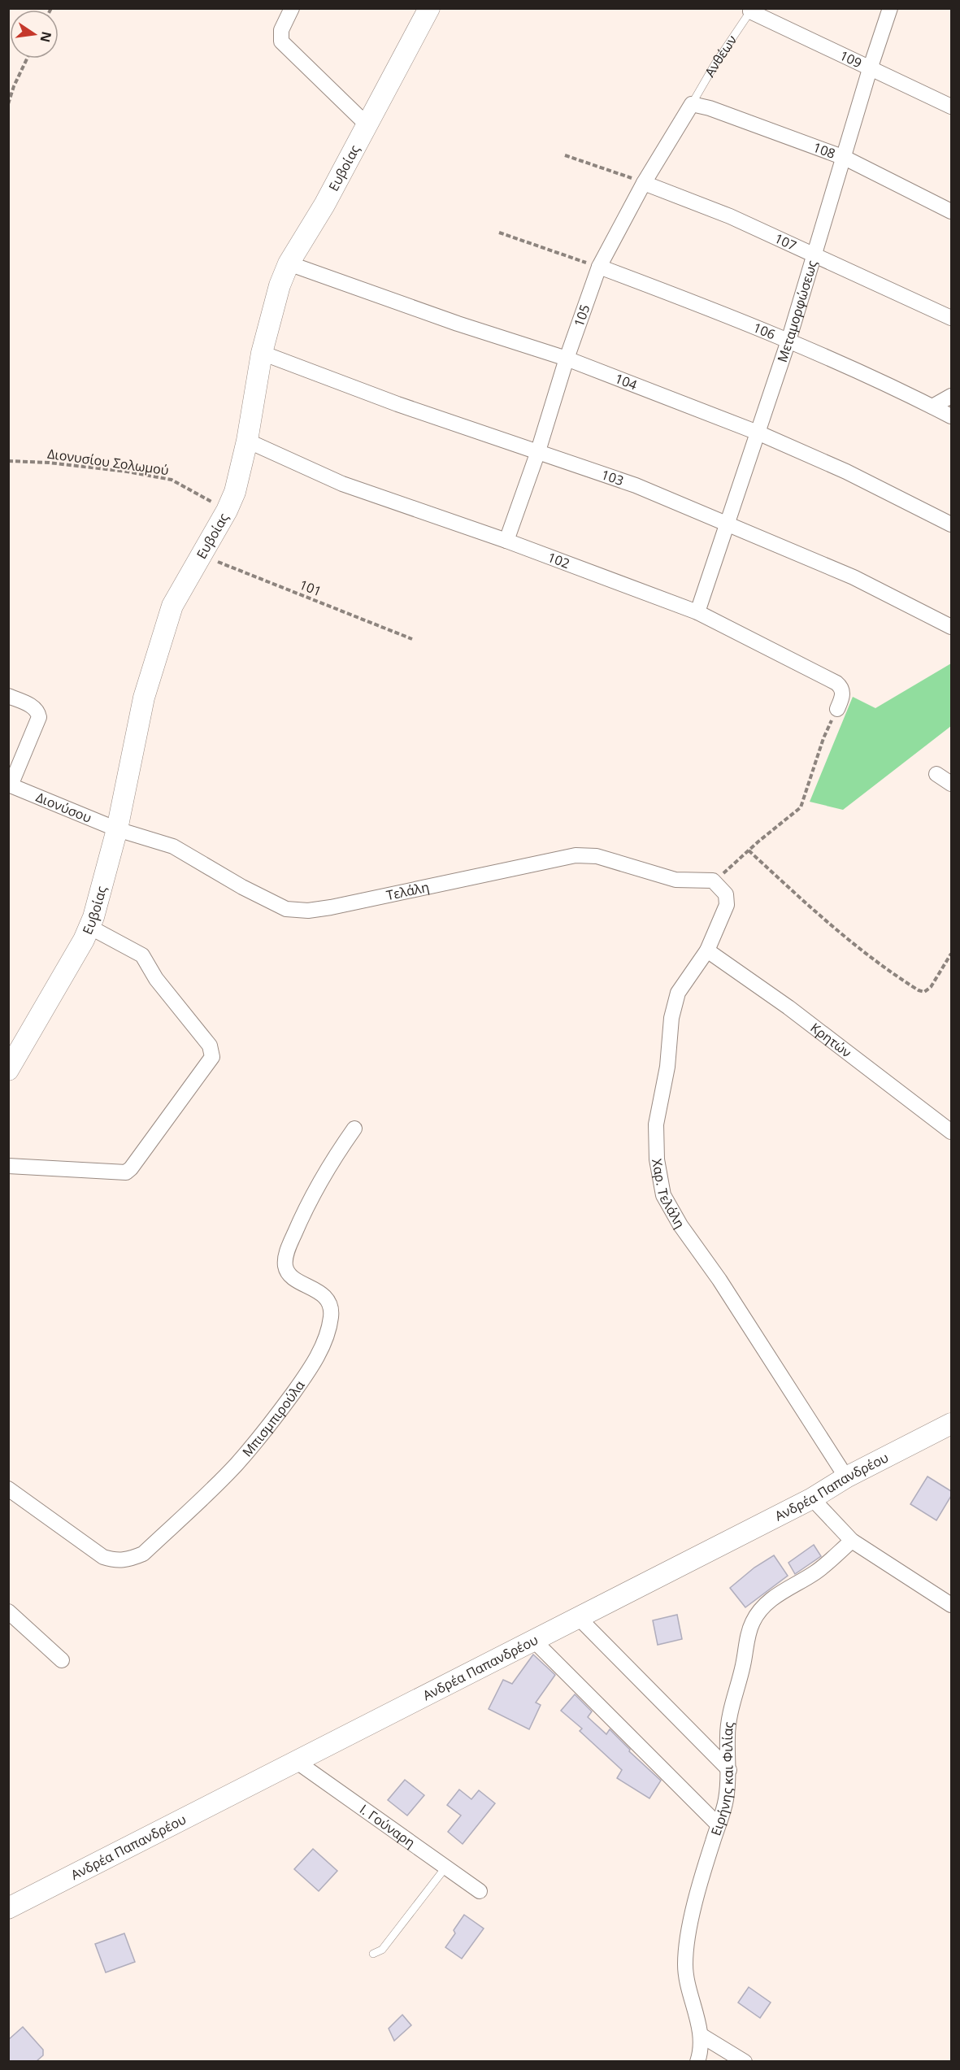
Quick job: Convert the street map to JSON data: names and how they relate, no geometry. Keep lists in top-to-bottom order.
{
  "streets": {
    "street": [
      "109",
      "108",
      "Ευβοίας",
      "107",
      "Μεταμορφώσεως",
      "105",
      "106",
      "104",
      "103",
      "102",
      "Διονύσου",
      "Τελάλη",
      "Κρητών",
      "Χαρ. Τελάλη",
      "Μπισμπιρούλα",
      "Ανδρέα Παπανδρέου",
      "Ειρήνης και Φιλίας",
      "Ι. Γούναρη"
    ],
    "lane": ["Ανθέων"],
    "path": ["Διονυσίου Σολωμού", "101"]
  },
  "crossings": [
    ["Ανθέων", "109"],
    ["Ανθέων", "108"],
    ["Ανθέων", "105"],
    ["109", "Μεταμορφώσεως"],
    ["108", "Μεταμορφώσεως"],
    ["108", "105"],
    ["Ευβοίας", "104"],
    ["Ευβοίας", "Διονυσίου Σολωμού"],
    ["Ευβοίας", "103"],
    ["Ευβοίας", "102"],
    ["Ευβοίας", "101"],
    ["Ευβοίας", "Διονύσου"],
    ["Ευβοίας", "Τελάλη"],
    ["107", "Μεταμορφώσεως"],
    ["107", "105"],
    ["Μεταμορφώσεως", "106"],
    ["Μεταμορφώσεως", "104"],
    ["Μεταμορφώσεως", "103"],
    ["Μεταμορφώσεως", "102"],
    ["105", "106"],
    ["105", "104"],
    ["105", "103"],
    ["105", "102"],
    ["Διονύσου", "Τελάλη"],
    ["Τελάλη", "Χαρ. Τελάλη"],
    ["Κρητών", "Χαρ. Τελάλη"],
    ["Χαρ. Τελάλη", "Ανδρέα Παπανδρέου"],
    ["Ανδρέα Παπανδρέου", "Ι. Γούναρη"]
  ],
  "north": "right"
}
